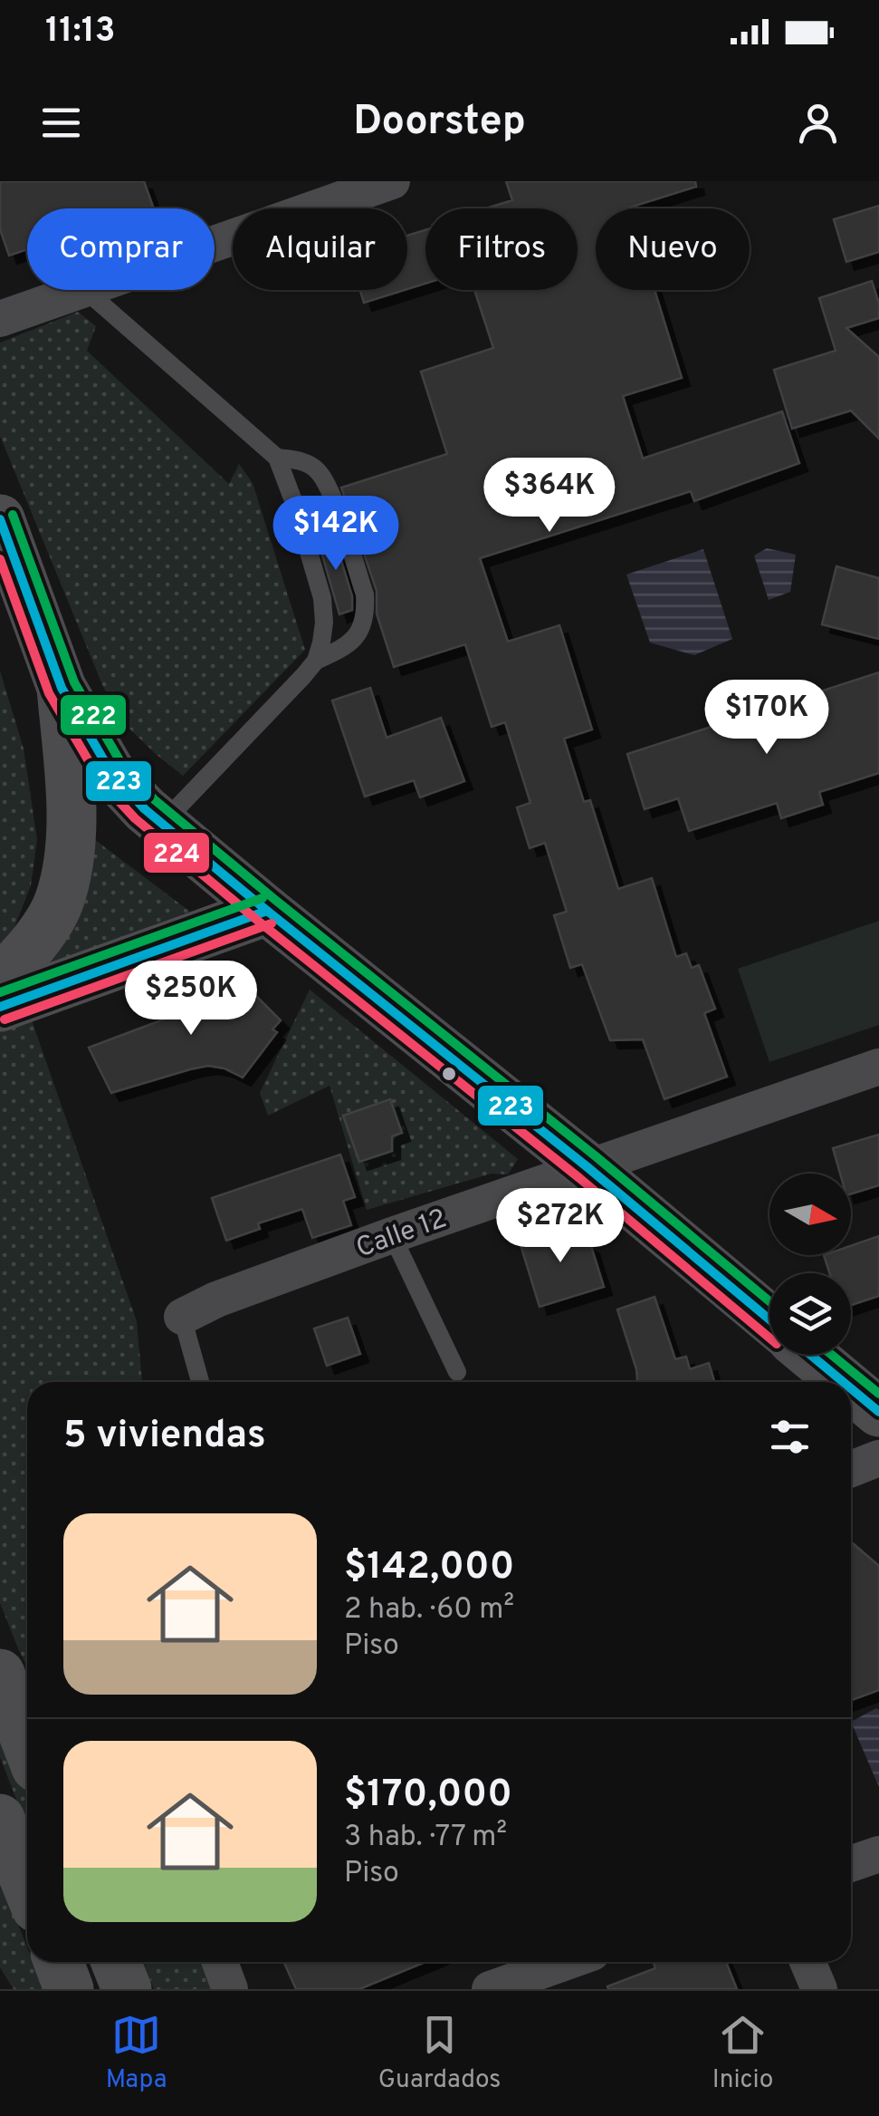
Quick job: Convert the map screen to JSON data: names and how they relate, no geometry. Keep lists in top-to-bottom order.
{
  "streets": {
    "street": ["Calle 12"]
  },
  "lines": ["transit line 222", "transit line 223", "transit line 224"],
  "north": "right",
  "page": {
    "status": "11:13",
    "header": "Doorstep",
    "chip": [
      "Comprar",
      "Alquilar",
      "Filtros",
      "Nuevo"
    ],
    "price": [
      "$364K",
      "$142K",
      "$170K",
      "$250K",
      "$272K"
    ],
    "heading": "5 viviendas",
    "list": [
      {
        "name": "$142,000",
        "note": "2 hab. · 60 m² · Piso"
      },
      {
        "name": "$170,000",
        "note": "3 hab. · 77 m² · Piso"
      }
    ],
    "tabs": ["Mapa", "Guardados", "Inicio"]
  }
}
